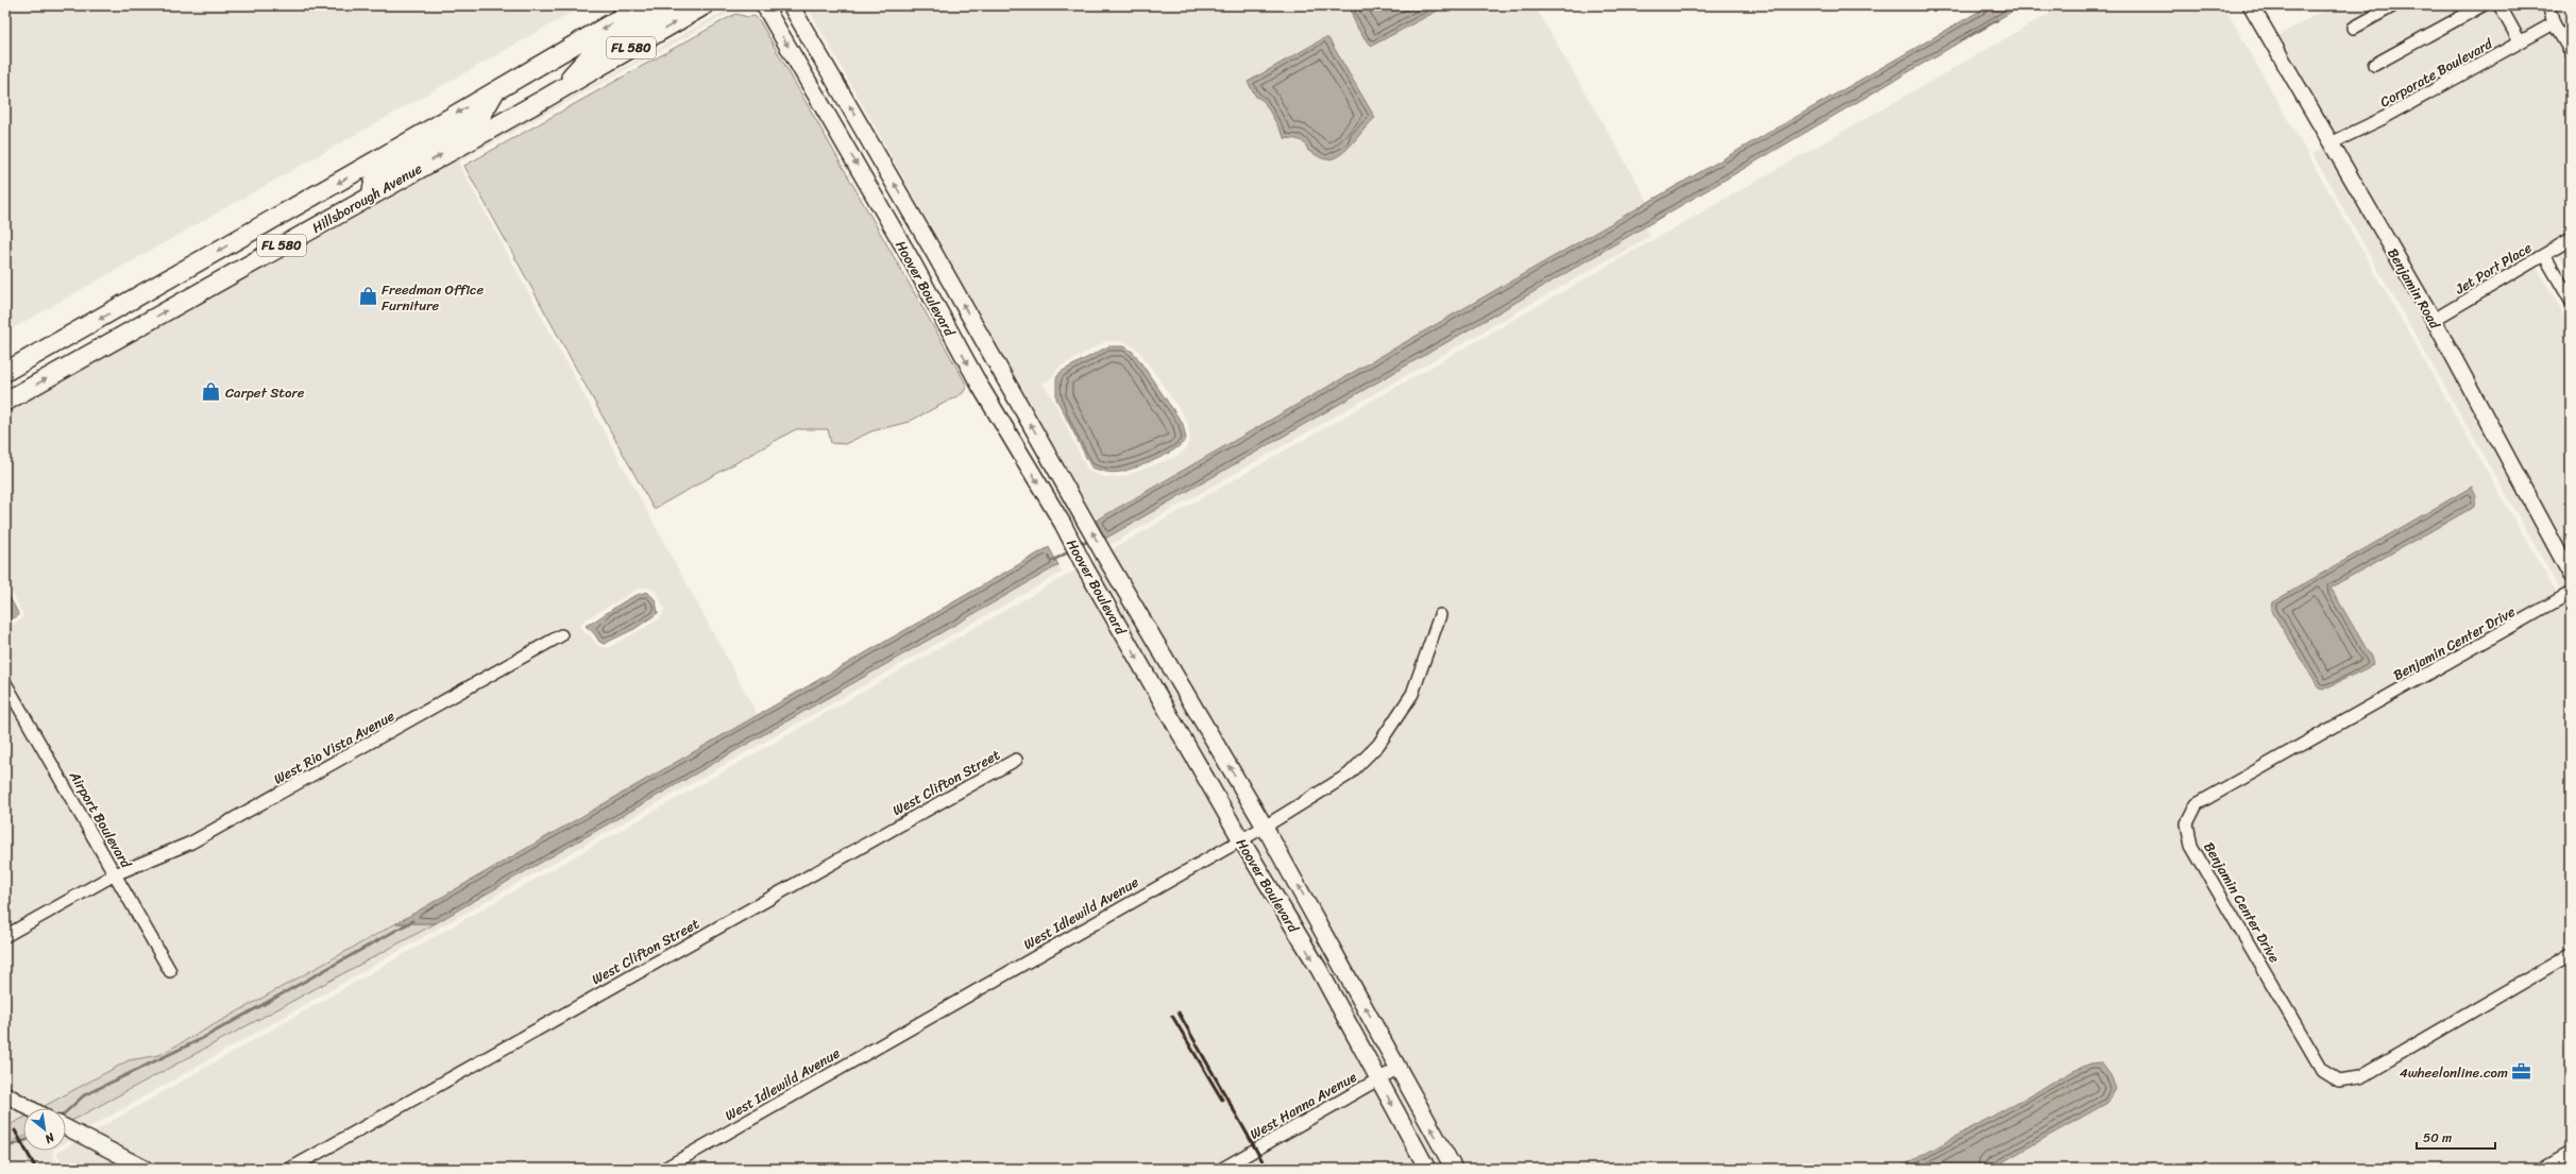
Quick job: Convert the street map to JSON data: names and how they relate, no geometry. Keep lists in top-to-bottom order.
{
  "streets": {
    "main road": ["FL 580", "Hillsborough Avenue", "Hoover Boulevard"],
    "street": [
      "Corporate Boulevard",
      "Jet Port Place",
      "Benjamin Road",
      "Benjamin Center Drive",
      "West Rio Vista Avenue",
      "West Clifton Street",
      "Airport Boulevard",
      "West Idlewild Avenue",
      "West Hanna Avenue"
    ]
  },
  "crossings": [
    ["Corporate Boulevard", "Benjamin Road"],
    ["Jet Port Place", "Benjamin Road"],
    ["Hoover Boulevard", "West Idlewild Avenue"],
    ["Hoover Boulevard", "West Hanna Avenue"],
    ["West Rio Vista Avenue", "Airport Boulevard"]
  ],
  "places": {
    "shop": ["Freedman Office Furniture", "Carpet Store"],
    "office": ["4wheelonline.com"]
  },
  "scale_bar": "50 m",
  "north": "bottom right"
}
